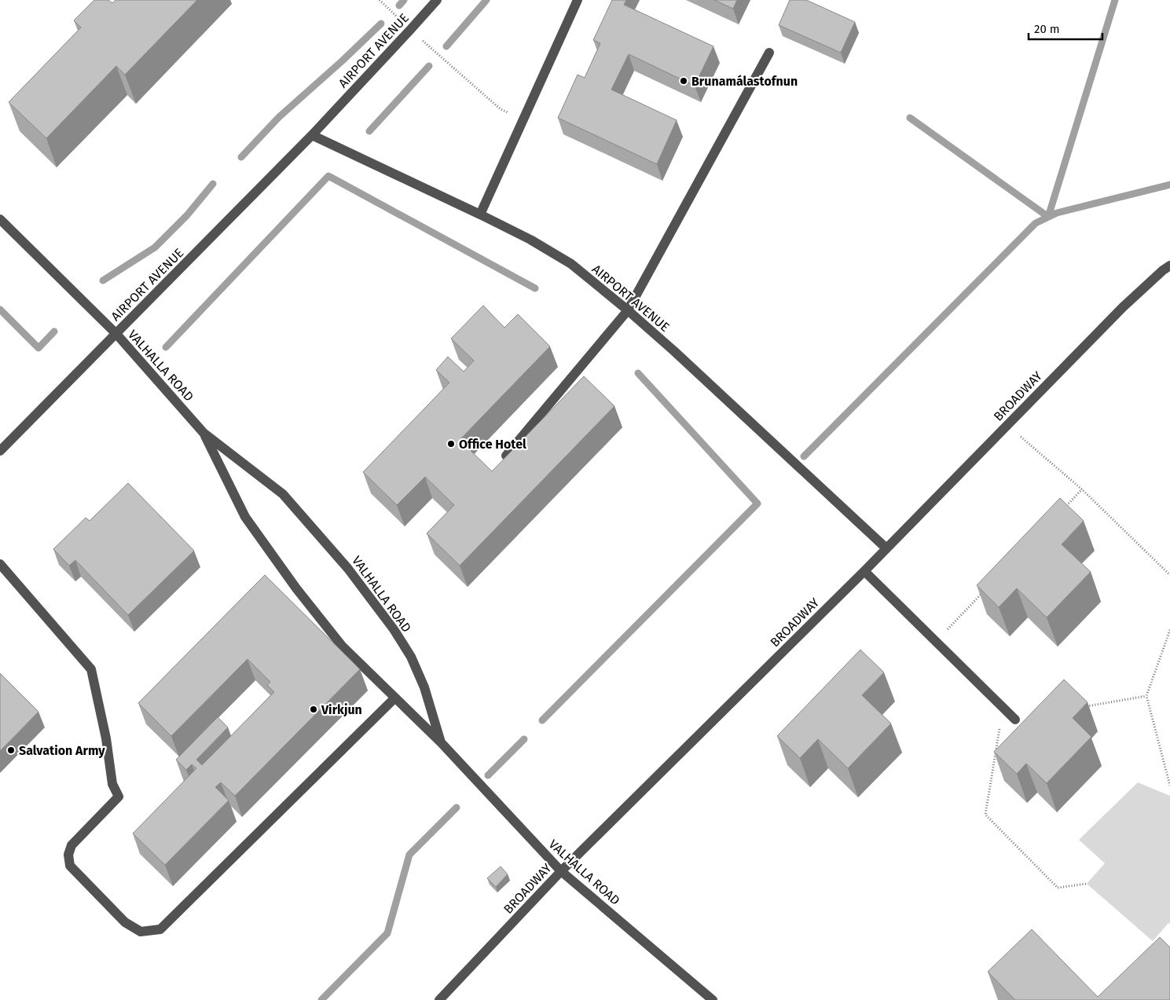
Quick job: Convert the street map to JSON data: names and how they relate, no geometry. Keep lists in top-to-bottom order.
{
  "streets": {
    "street": ["AIRPORT AVENUE", "VALHALLA ROAD", "BROADWAY"]
  },
  "crossings": [
    ["AIRPORT AVENUE", "VALHALLA ROAD"],
    ["AIRPORT AVENUE", "BROADWAY"],
    ["VALHALLA ROAD", "BROADWAY"]
  ],
  "places": [
    "Brunamálastofnun",
    "Office Hotel",
    "Virkjun",
    "Salvation Army"
  ],
  "scale_bar": "20 m"
}
